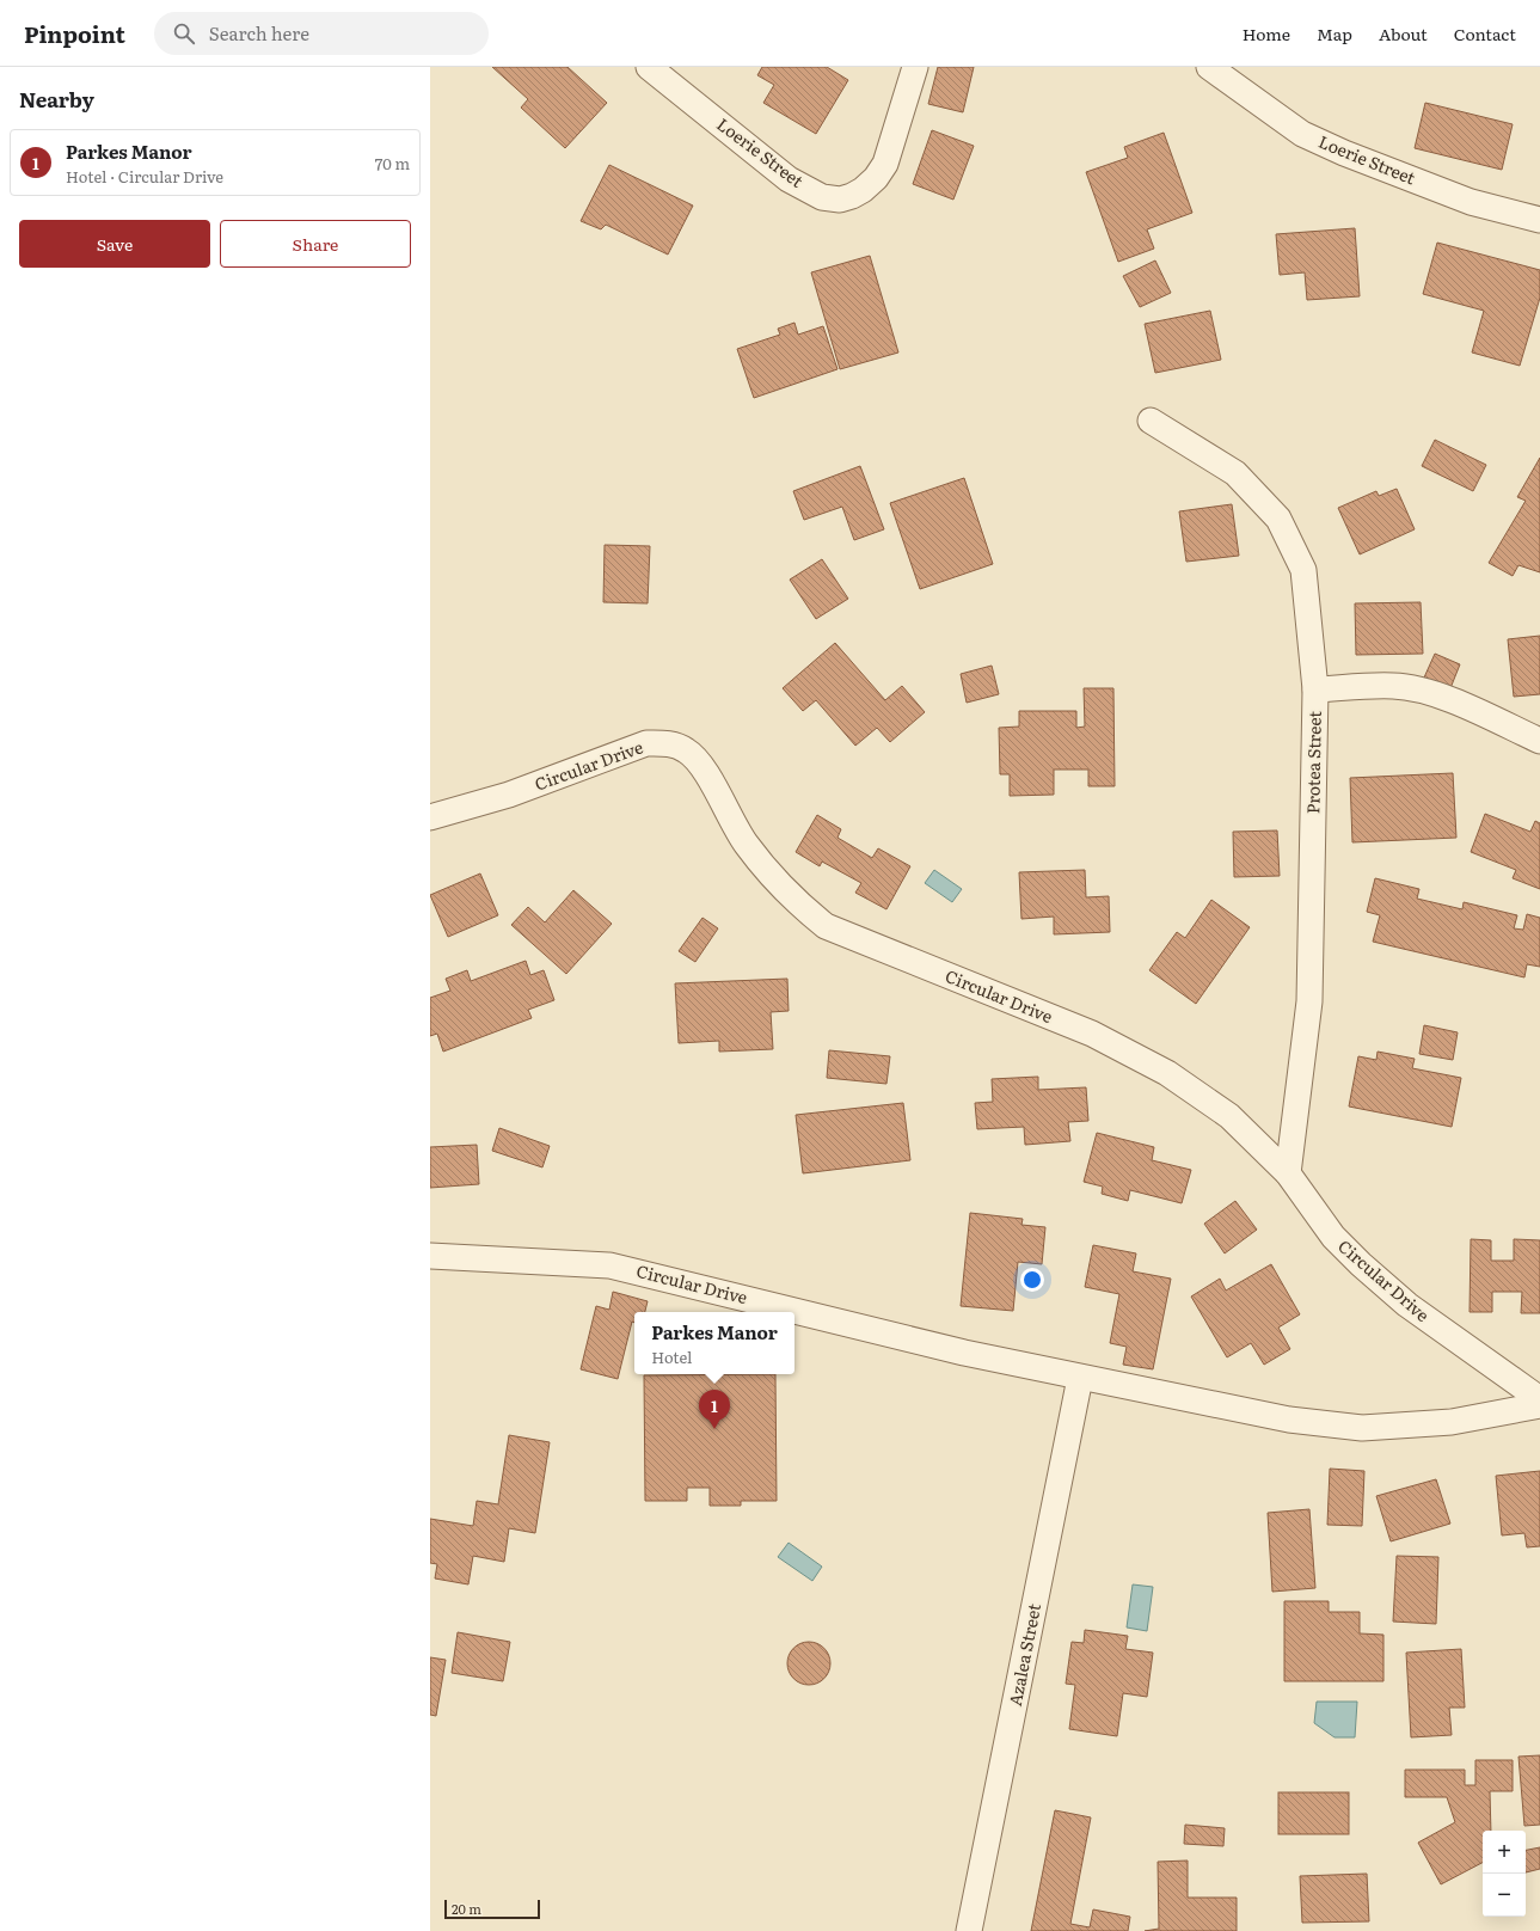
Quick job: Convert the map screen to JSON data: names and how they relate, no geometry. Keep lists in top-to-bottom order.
{
  "streets": {
    "street": [
      "Loerie Street",
      "Protea Street",
      "Circular Drive",
      "Azalea Street"
    ]
  },
  "crossings": [
    ["Protea Street", "Circular Drive"],
    ["Circular Drive", "Azalea Street"]
  ],
  "scale_bar": "20 m",
  "page": {
    "header": "Pinpoint",
    "search": "Search here",
    "nav": [
      "Home",
      "Map",
      "About",
      "Contact"
    ],
    "heading": "Nearby",
    "list": [
      {
        "mark": "1",
        "name": "Parkes Manor",
        "note": "Hotel · Circular Drive",
        "value": "70 m"
      }
    ],
    "buttons": ["Save", "Share"],
    "popup": ["Parkes Manor", "Hotel"],
    "pins": "1",
    "map_buttons": ["+", "−"],
    "scale": "20 m"
  }
}
